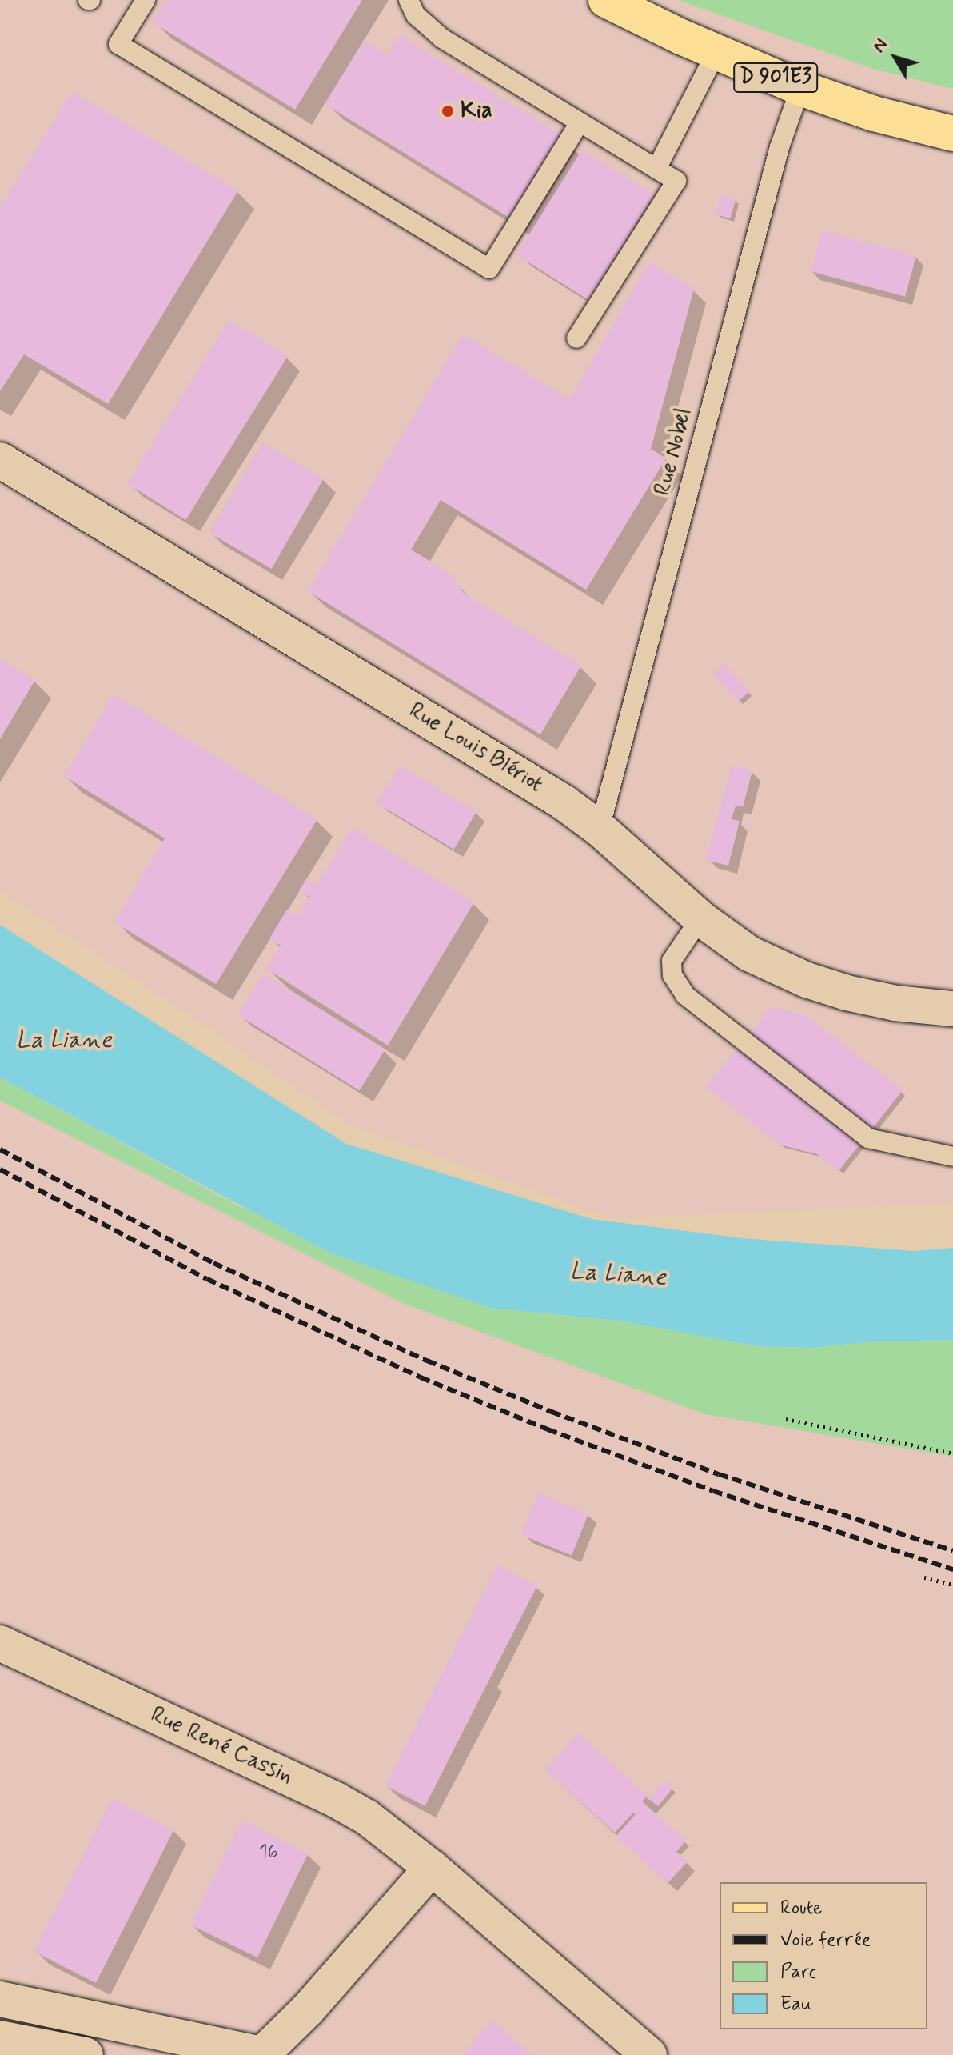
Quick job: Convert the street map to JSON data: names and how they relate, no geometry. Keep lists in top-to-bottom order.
{
  "streets": {
    "main road": ["D 901E3"],
    "street": ["Rue Louis Blériot", "Rue René Cassin"],
    "lane": ["Rue Nobel"]
  },
  "crossings": [
    ["D 901E3", "Rue Nobel"],
    ["Rue Nobel", "Rue Louis Blériot"]
  ],
  "water": ["La Liane"],
  "places": ["Kia"],
  "house_numbers": ["16"],
  "legend": [
    "Route",
    "Voie ferrée",
    "Parc",
    "Eau"
  ],
  "north": "top left"
}
